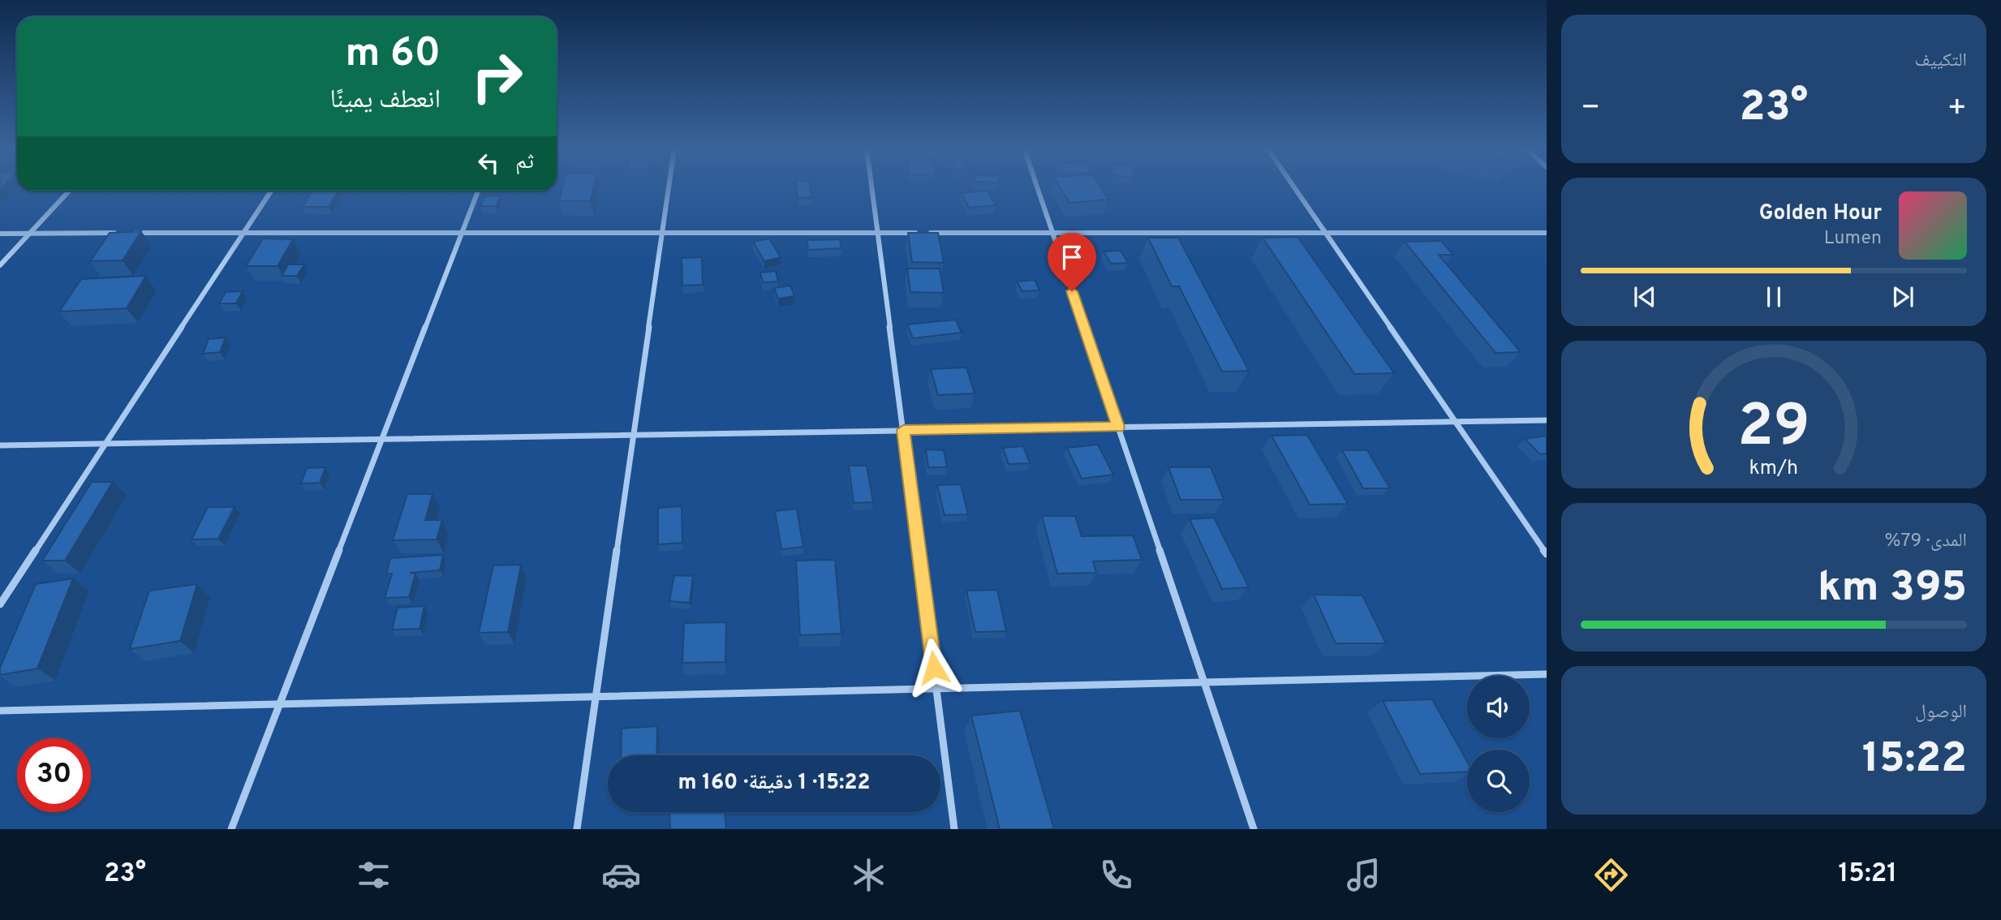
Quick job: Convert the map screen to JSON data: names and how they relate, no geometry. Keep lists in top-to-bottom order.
{
  "page": {
    "tile": [
      "التكييف",
      ["المدى · 79%", "395 km"],
      ["الوصول", "15:22"]
    ],
    "turn": ["60 m", "انعطف يمينًا"],
    "heat": ["−", "23°", "+"],
    "then": "ثم",
    "song": ["Golden Hour", "Lumen"],
    "limit": "30",
    "trip": "15:22 · 1 دقيقة · 160 m",
    "tabs": ["15:21", "23°"],
    "gauge": ["29", "km/h"]
  }
}
